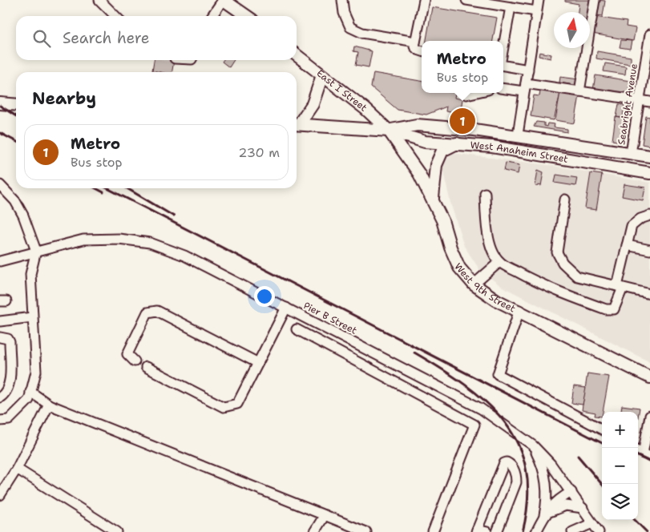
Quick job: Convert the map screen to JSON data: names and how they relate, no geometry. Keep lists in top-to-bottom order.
{
  "streets": {
    "main road": ["East I Street", "West Anaheim Street", "West 9th Street"],
    "street": ["Seabright Avenue", "Pier B Street"]
  },
  "crossings": [
    ["East I Street", "West Anaheim Street"],
    ["East I Street", "West 9th Street"],
    ["Seabright Avenue", "West Anaheim Street"],
    ["West Anaheim Street", "West 9th Street"]
  ],
  "north": "top",
  "page": {
    "search": "Search here",
    "popup": ["Metro", "Bus stop"],
    "heading": "Nearby",
    "pins": "1",
    "list": [
      {
        "mark": "1",
        "name": "Metro",
        "note": "Bus stop",
        "value": "230 m"
      }
    ],
    "map_buttons": ["+", "−"]
  }
}
